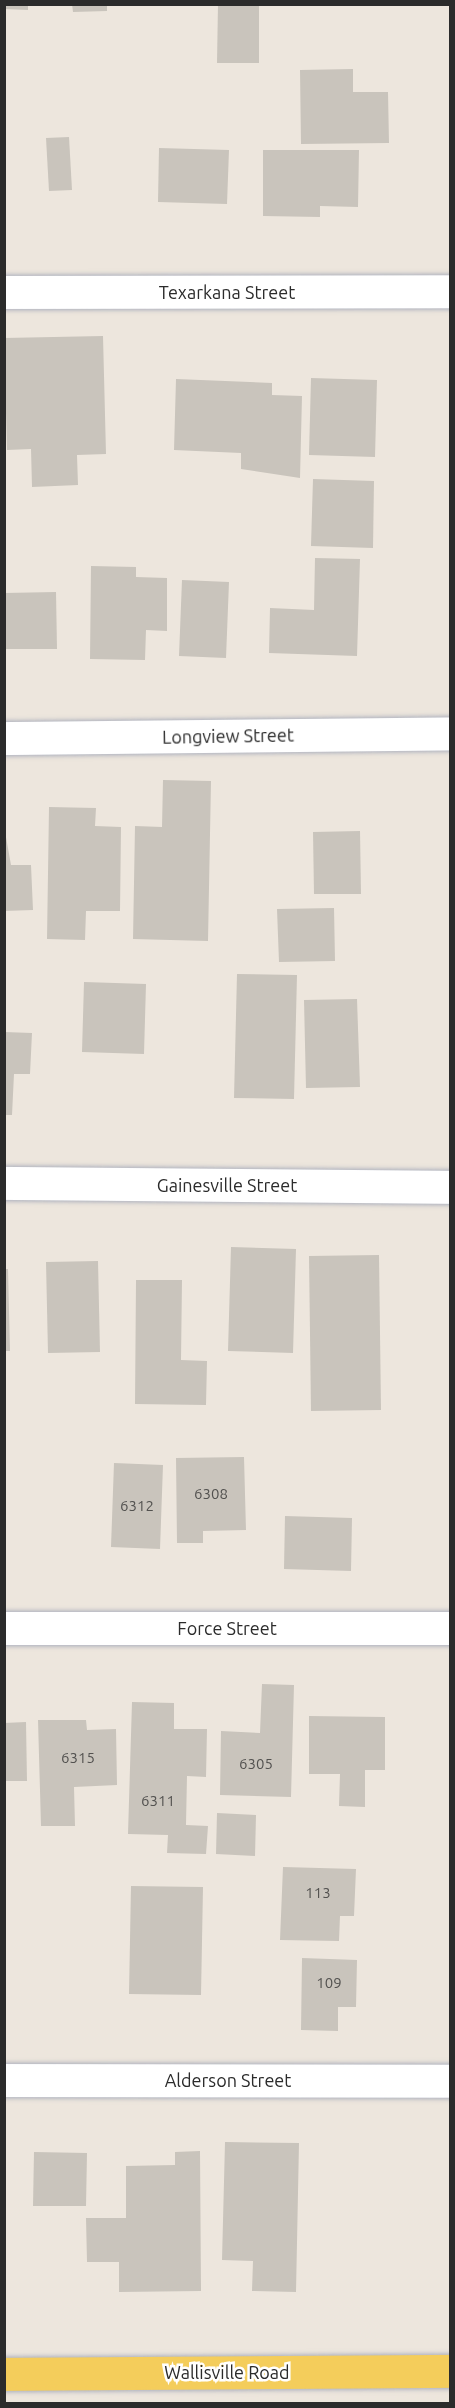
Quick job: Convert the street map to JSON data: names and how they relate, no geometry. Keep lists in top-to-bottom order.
{
  "streets": {
    "main road": ["Wallisville Road"],
    "street": [
      "Texarkana Street",
      "Longview Street",
      "Gainesville Street",
      "Force Street",
      "Alderson Street"
    ]
  },
  "house_numbers": [
    "6308",
    "6312",
    "6315",
    "6305",
    "6311",
    "113",
    "109"
  ]
}
